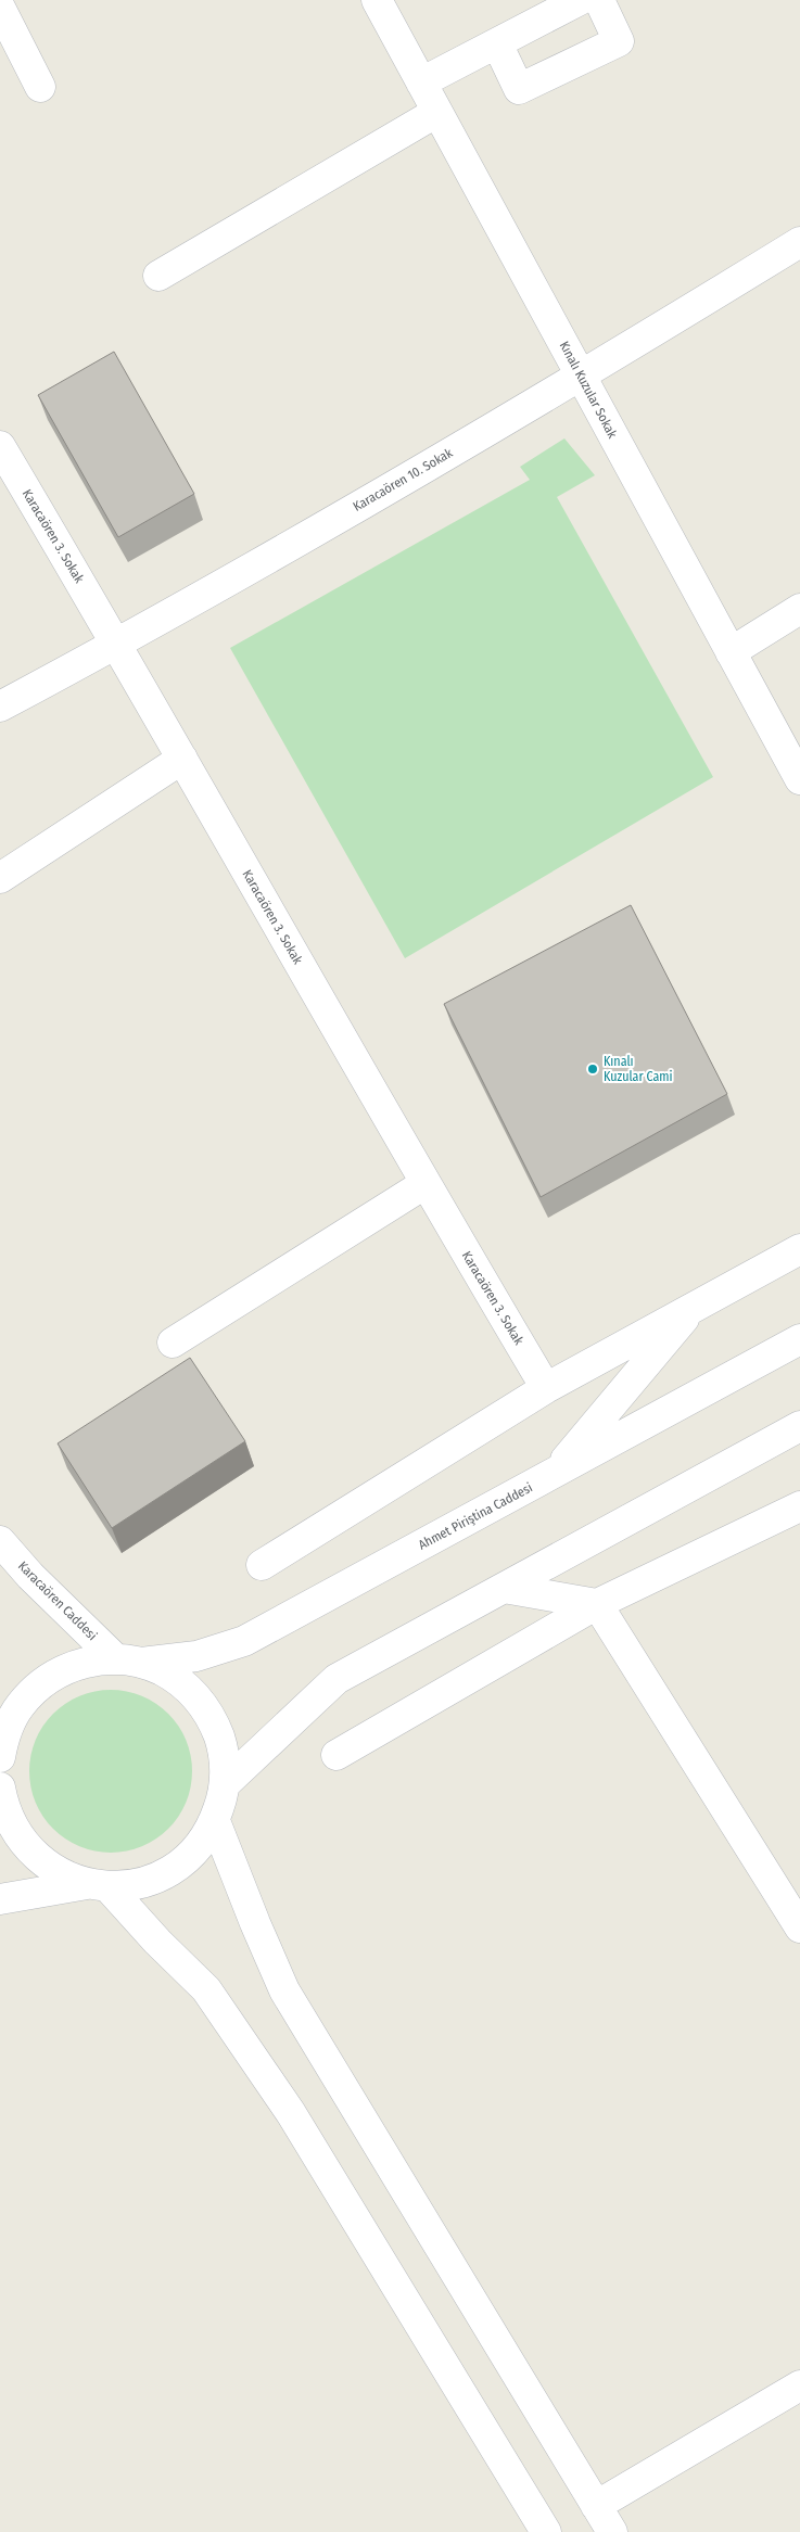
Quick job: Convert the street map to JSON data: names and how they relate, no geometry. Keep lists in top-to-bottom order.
{
  "streets": {
    "street": [
      "Kınalı Kuzular Sokak",
      "Karacaören 10. Sokak",
      "Karacaören 3. Sokak",
      "Ahmet Piriştina Caddesi",
      "Karacaören Caddesi"
    ]
  },
  "crossings": [
    ["Kınalı Kuzular Sokak", "Karacaören 10. Sokak"],
    ["Karacaören 10. Sokak", "Karacaören 3. Sokak"],
    ["Ahmet Piriştina Caddesi", "Karacaören Caddesi"]
  ],
  "places": ["Kınalı Kuzular Cami"]
}
